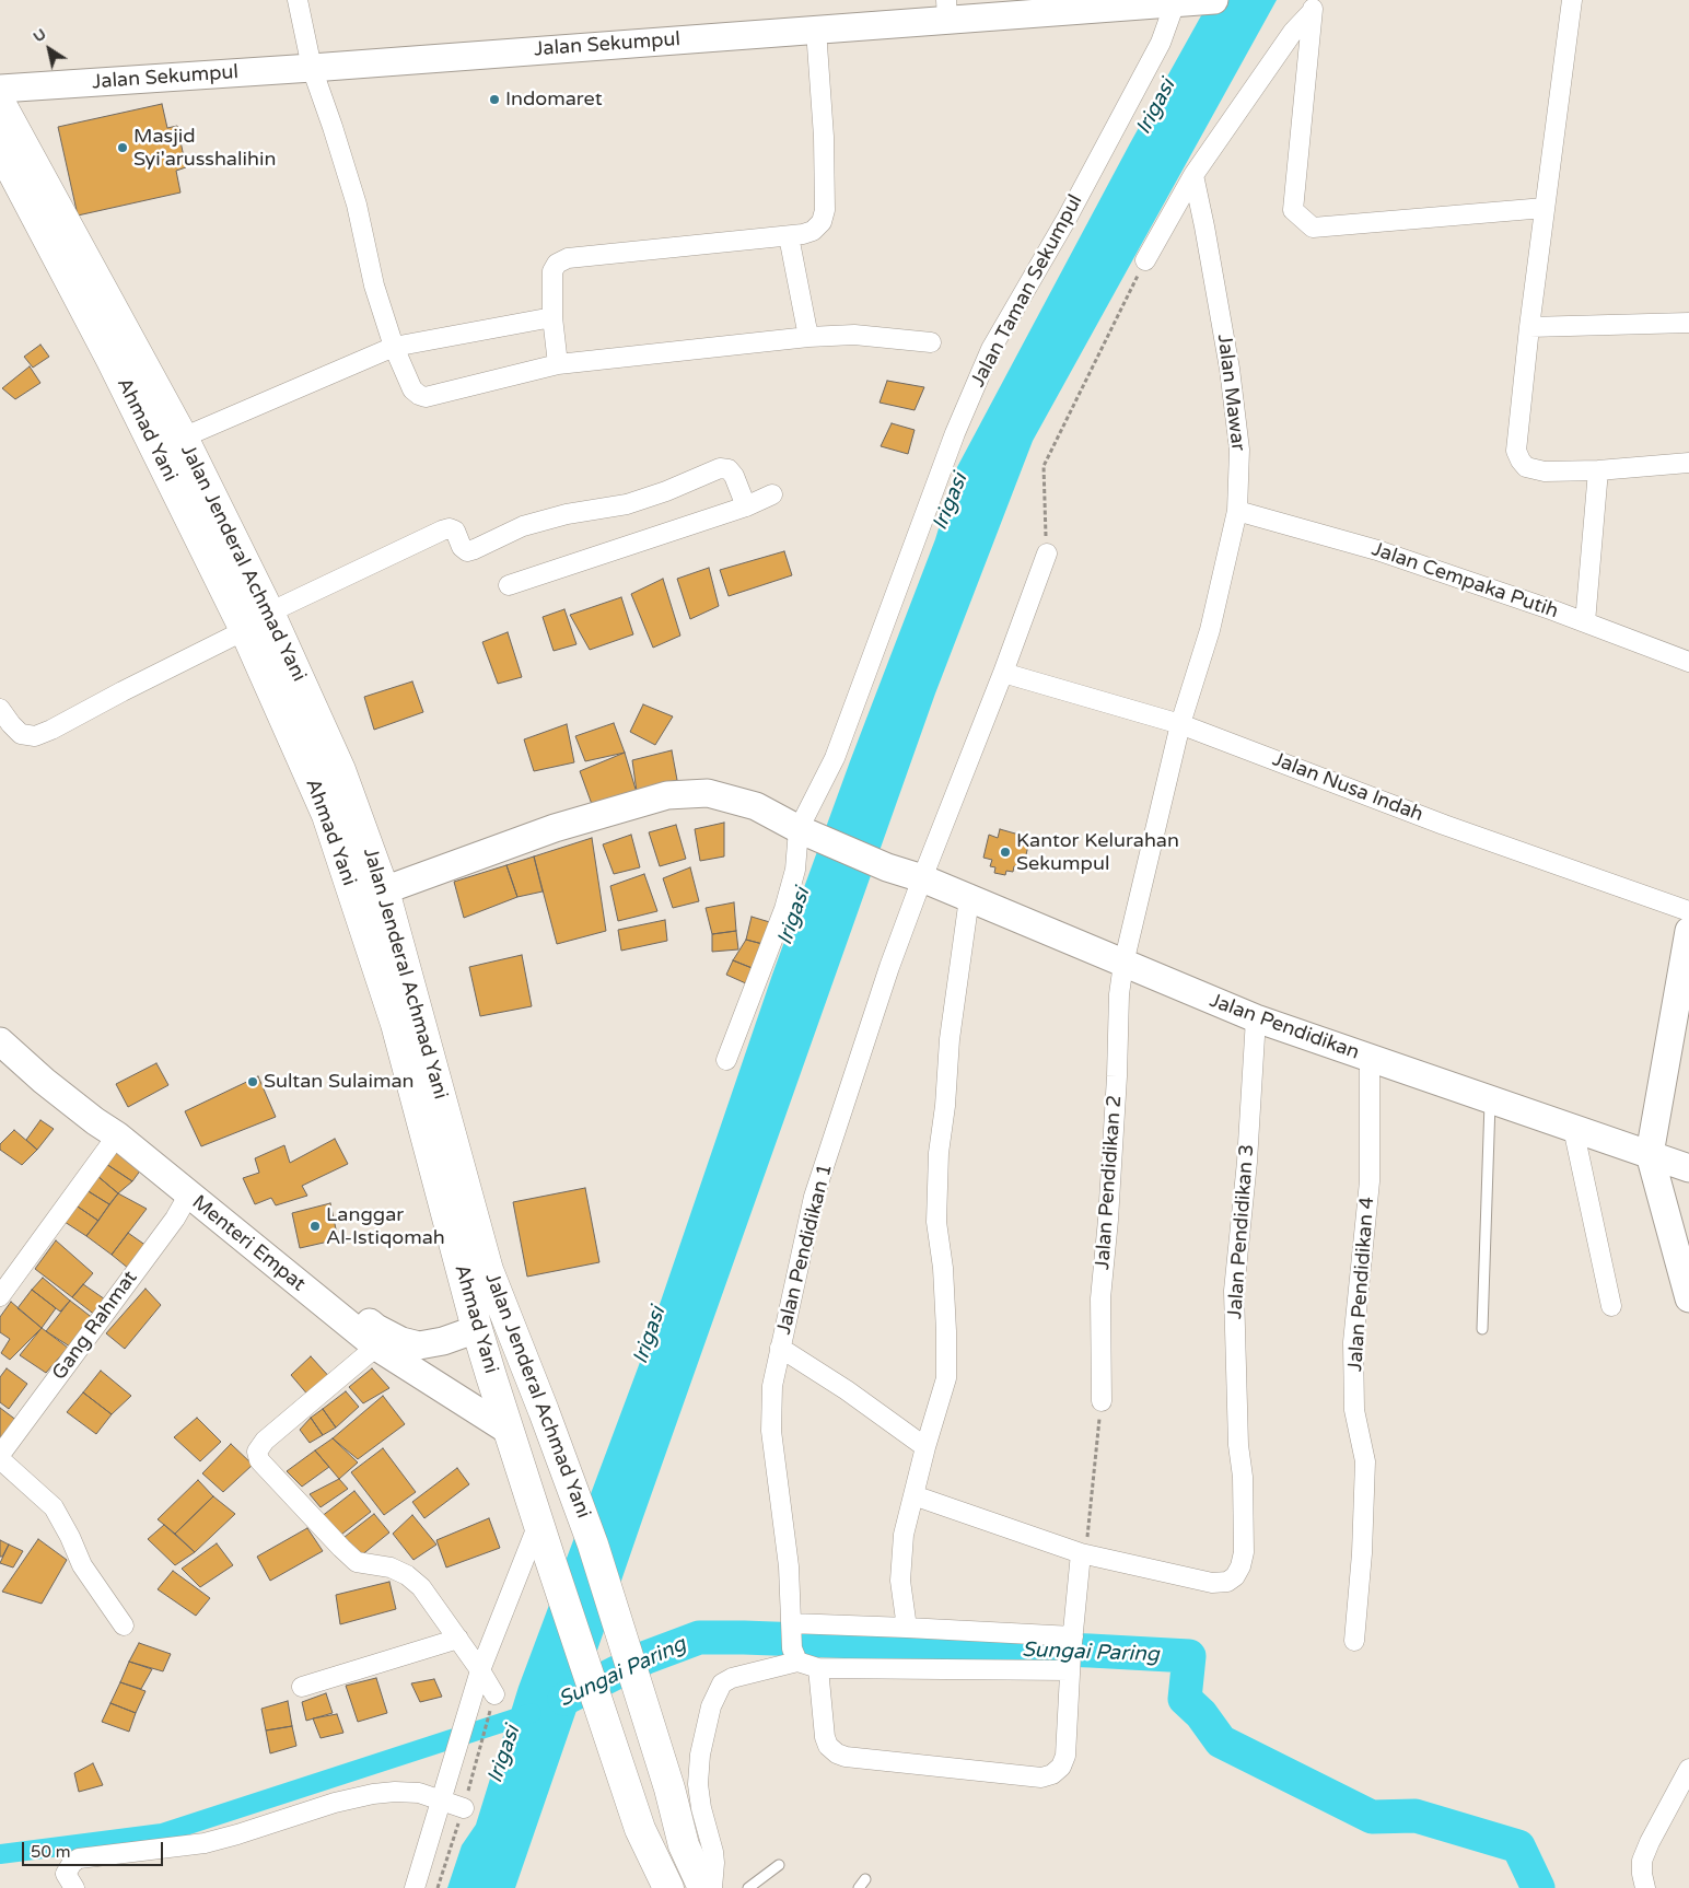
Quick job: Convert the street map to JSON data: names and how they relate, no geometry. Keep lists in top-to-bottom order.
{
  "streets": {
    "highway": ["Ahmad Yani", "Jalan Jenderal Achmad Yani"],
    "street": [
      "Jalan Sekumpul",
      "Jalan Taman Sekumpul",
      "Jalan Mawar",
      "Jalan Cempaka Putih",
      "Jalan Nusa Indah",
      "Jalan Pendidikan",
      "Jalan Pendidikan 2",
      "Jalan Pendidikan 3",
      "Menteri Empat",
      "Jalan Pendidikan 1",
      "Jalan Pendidikan 4",
      "Gang Rahmat"
    ]
  },
  "crossings": [
    ["Jalan Sekumpul", "Jalan Taman Sekumpul"],
    ["Jalan Taman Sekumpul", "Jalan Pendidikan"],
    ["Jalan Mawar", "Jalan Cempaka Putih"],
    ["Jalan Mawar", "Jalan Nusa Indah"],
    ["Jalan Mawar", "Jalan Pendidikan"],
    ["Jalan Mawar", "Jalan Pendidikan 2"],
    ["Ahmad Yani", "Jalan Jenderal Achmad Yani"],
    ["Ahmad Yani", "Menteri Empat"],
    ["Jalan Jenderal Achmad Yani", "Jalan Pendidikan"],
    ["Jalan Nusa Indah", "Jalan Pendidikan 1"],
    ["Jalan Pendidikan", "Jalan Pendidikan 2"],
    ["Jalan Pendidikan", "Jalan Pendidikan 3"],
    ["Jalan Pendidikan", "Jalan Pendidikan 1"],
    ["Jalan Pendidikan", "Jalan Pendidikan 4"],
    ["Menteri Empat", "Gang Rahmat"]
  ],
  "water": ["Irigasi", "Sungai Paring"],
  "places": [
    "Indomaret",
    "Masjid Syi'arusshalihin",
    "Kantor Kelurahan Sekumpul",
    "Sultan Sulaiman",
    "Langgar Al-Istiqomah"
  ],
  "scale_bar": "50 m",
  "north": "top left"
}
